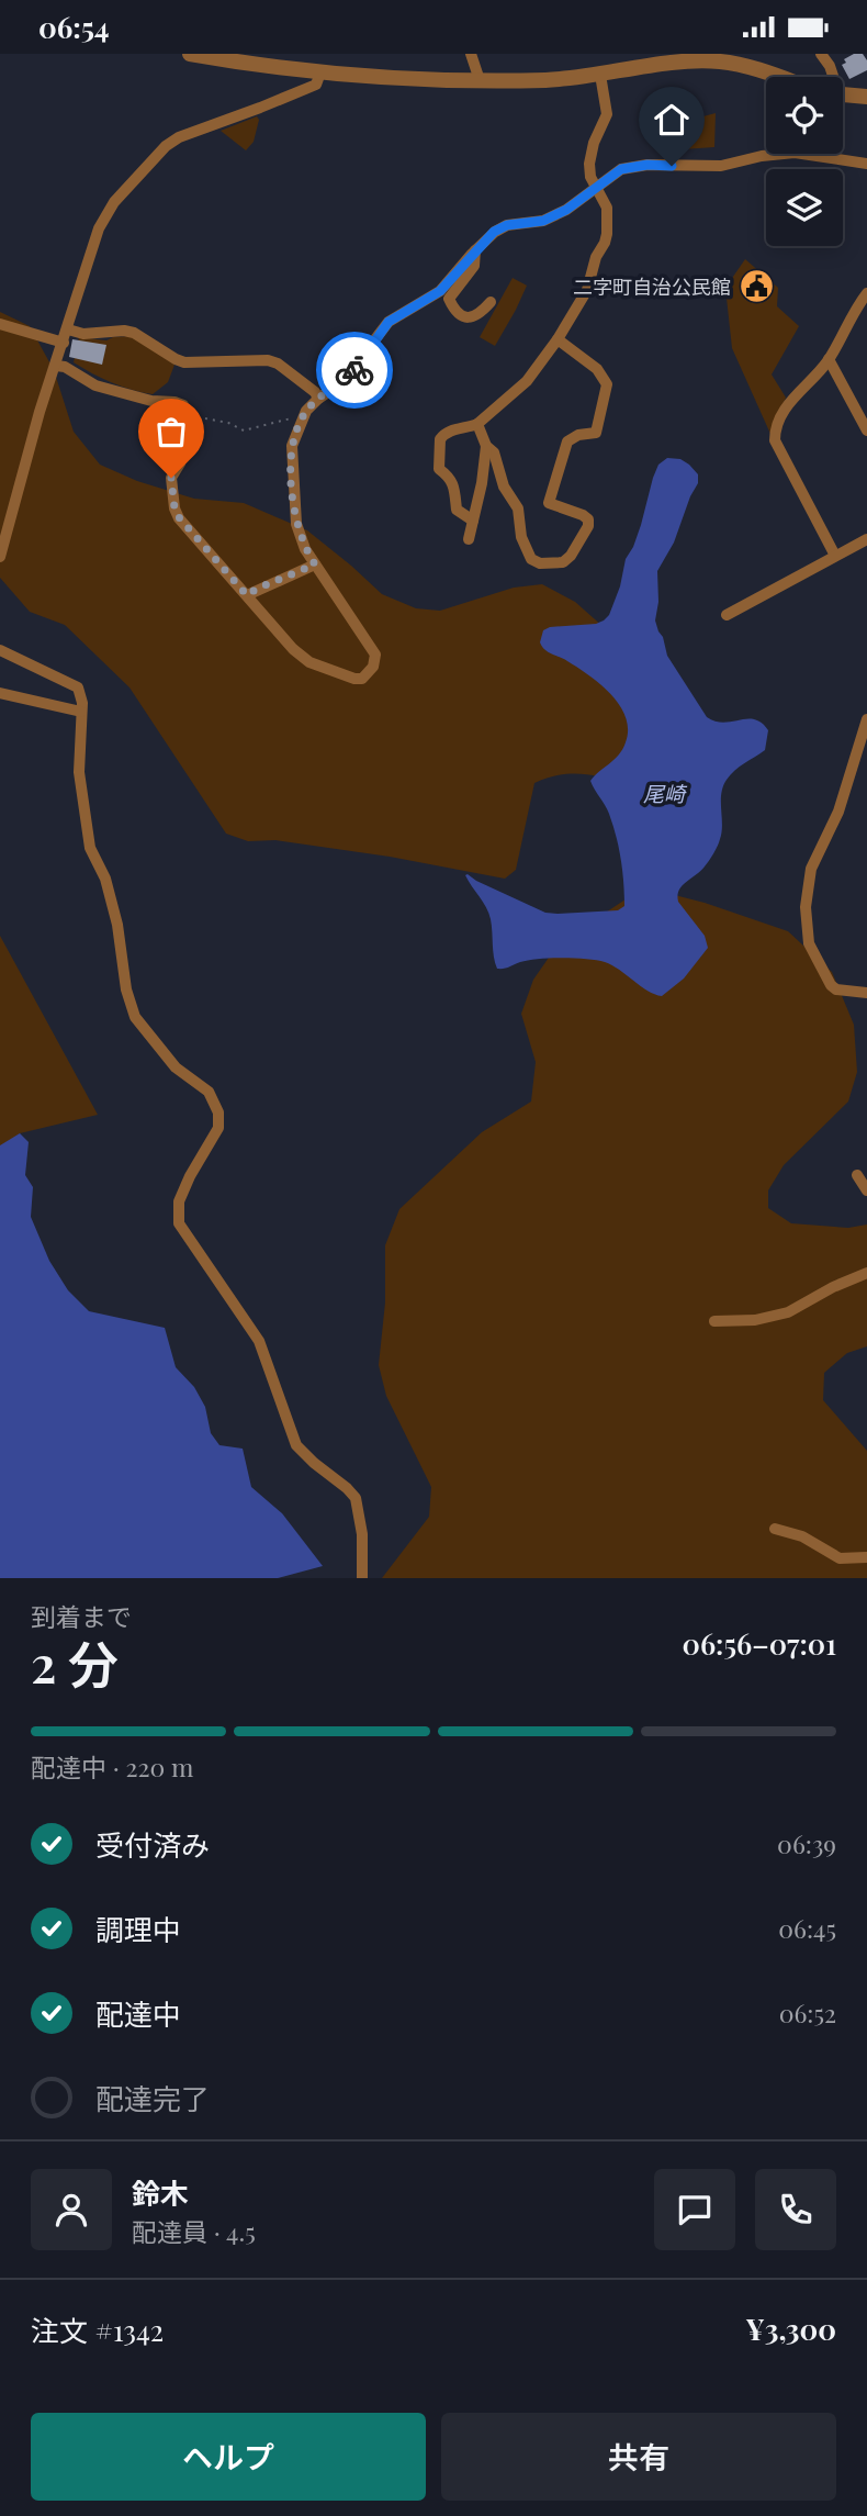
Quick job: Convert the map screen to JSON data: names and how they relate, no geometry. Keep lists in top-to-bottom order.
{
  "water": ["尾崎"],
  "places": {
    "public building": ["二字町自治公民館"]
  },
  "page": {
    "status": "06:54",
    "heading": ["2 分", "到着まで", "06:56–07:01"],
    "panel": [
      "鈴木",
      "配達員 · 4.5",
      "注文 #1342",
      "¥3,300"
    ],
    "bar": "配達中 · 220 m",
    "list": [
      ["受付済み", "06:39"],
      ["調理中", "06:45"],
      ["配達中", "06:52"],
      "配達完了"
    ],
    "buttons": ["ヘルプ", "共有"]
  }
}
